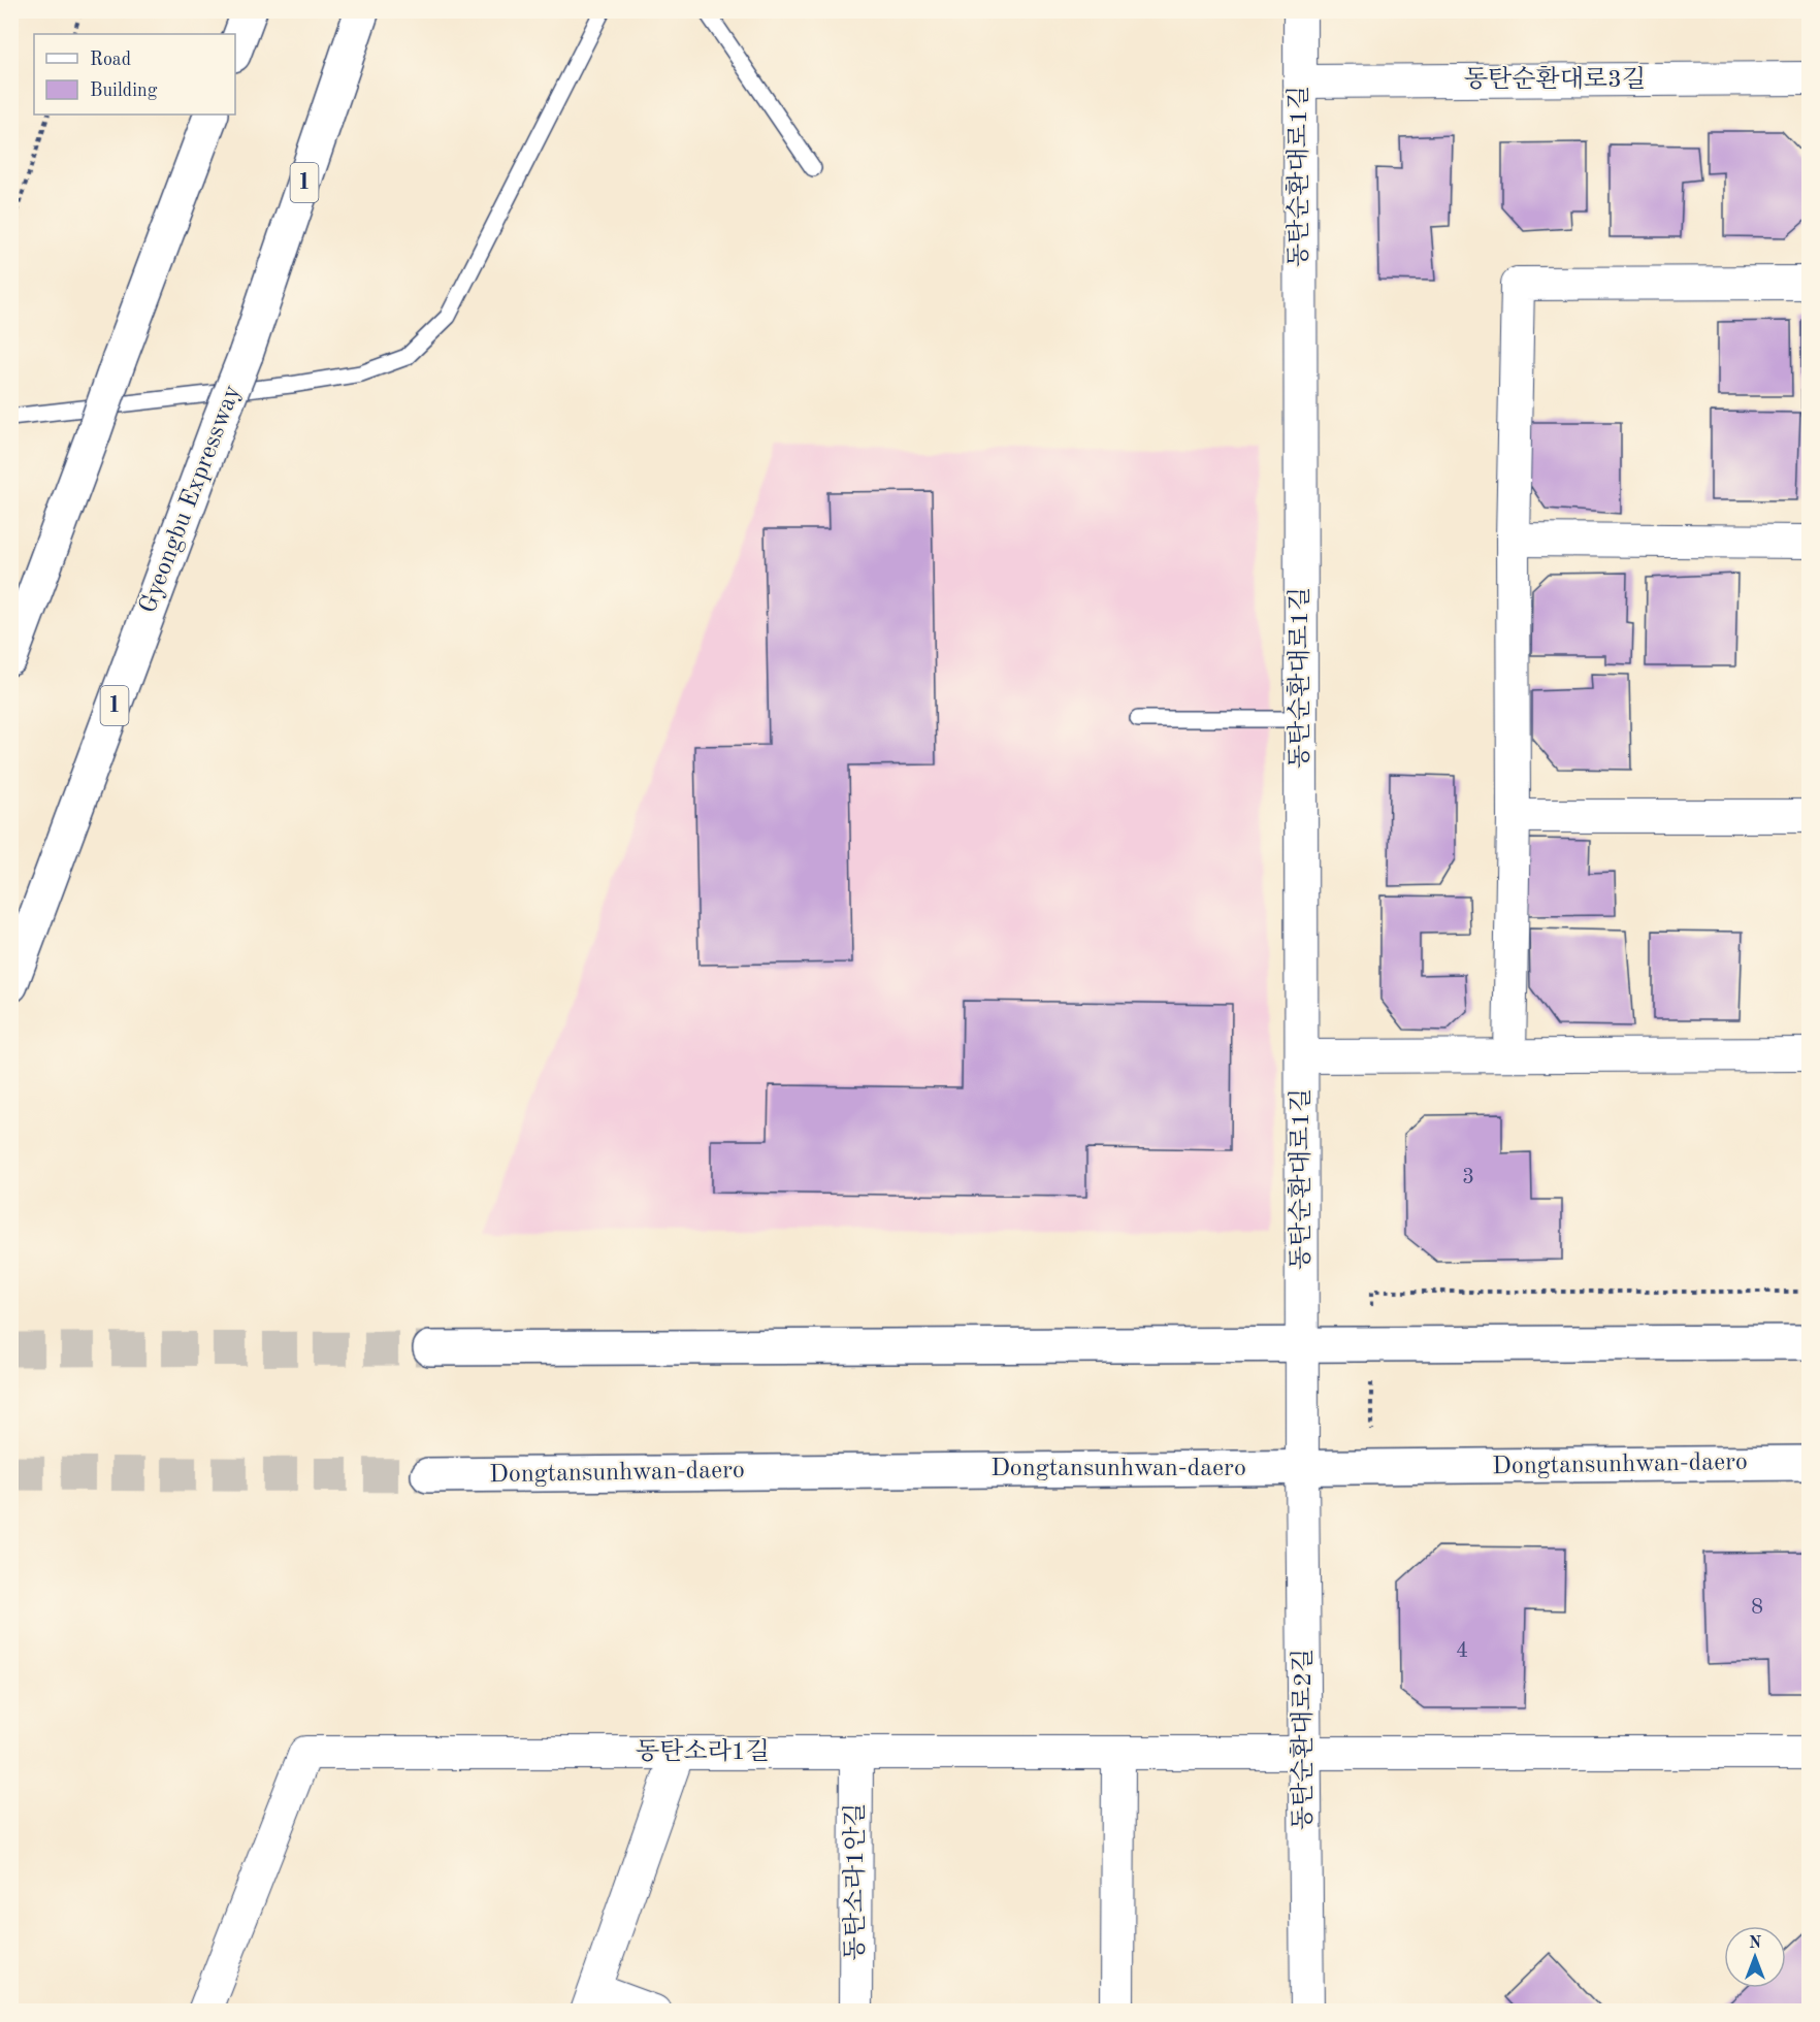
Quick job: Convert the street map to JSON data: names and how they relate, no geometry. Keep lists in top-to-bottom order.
{
  "streets": {
    "main road": ["1", "Gyeongbu Expressway", "Dongtansunhwan-daero"],
    "street": [
      "동탄순환대로3길",
      "동탄순환대로1길",
      "동탄순환대로2길",
      "동탄소라1길",
      "동탄소라1안길"
    ]
  },
  "crossings": [
    ["동탄순환대로3길", "동탄순환대로1길"],
    ["동탄순환대로1길", "Dongtansunhwan-daero"],
    ["동탄순환대로1길", "동탄순환대로2길"],
    ["Dongtansunhwan-daero", "동탄순환대로2길"],
    ["동탄순환대로2길", "동탄소라1길"],
    ["동탄소라1길", "동탄소라1안길"]
  ],
  "house_numbers": ["3", "8", "4"],
  "legend": ["Road", "Building"],
  "north": "top"
}
